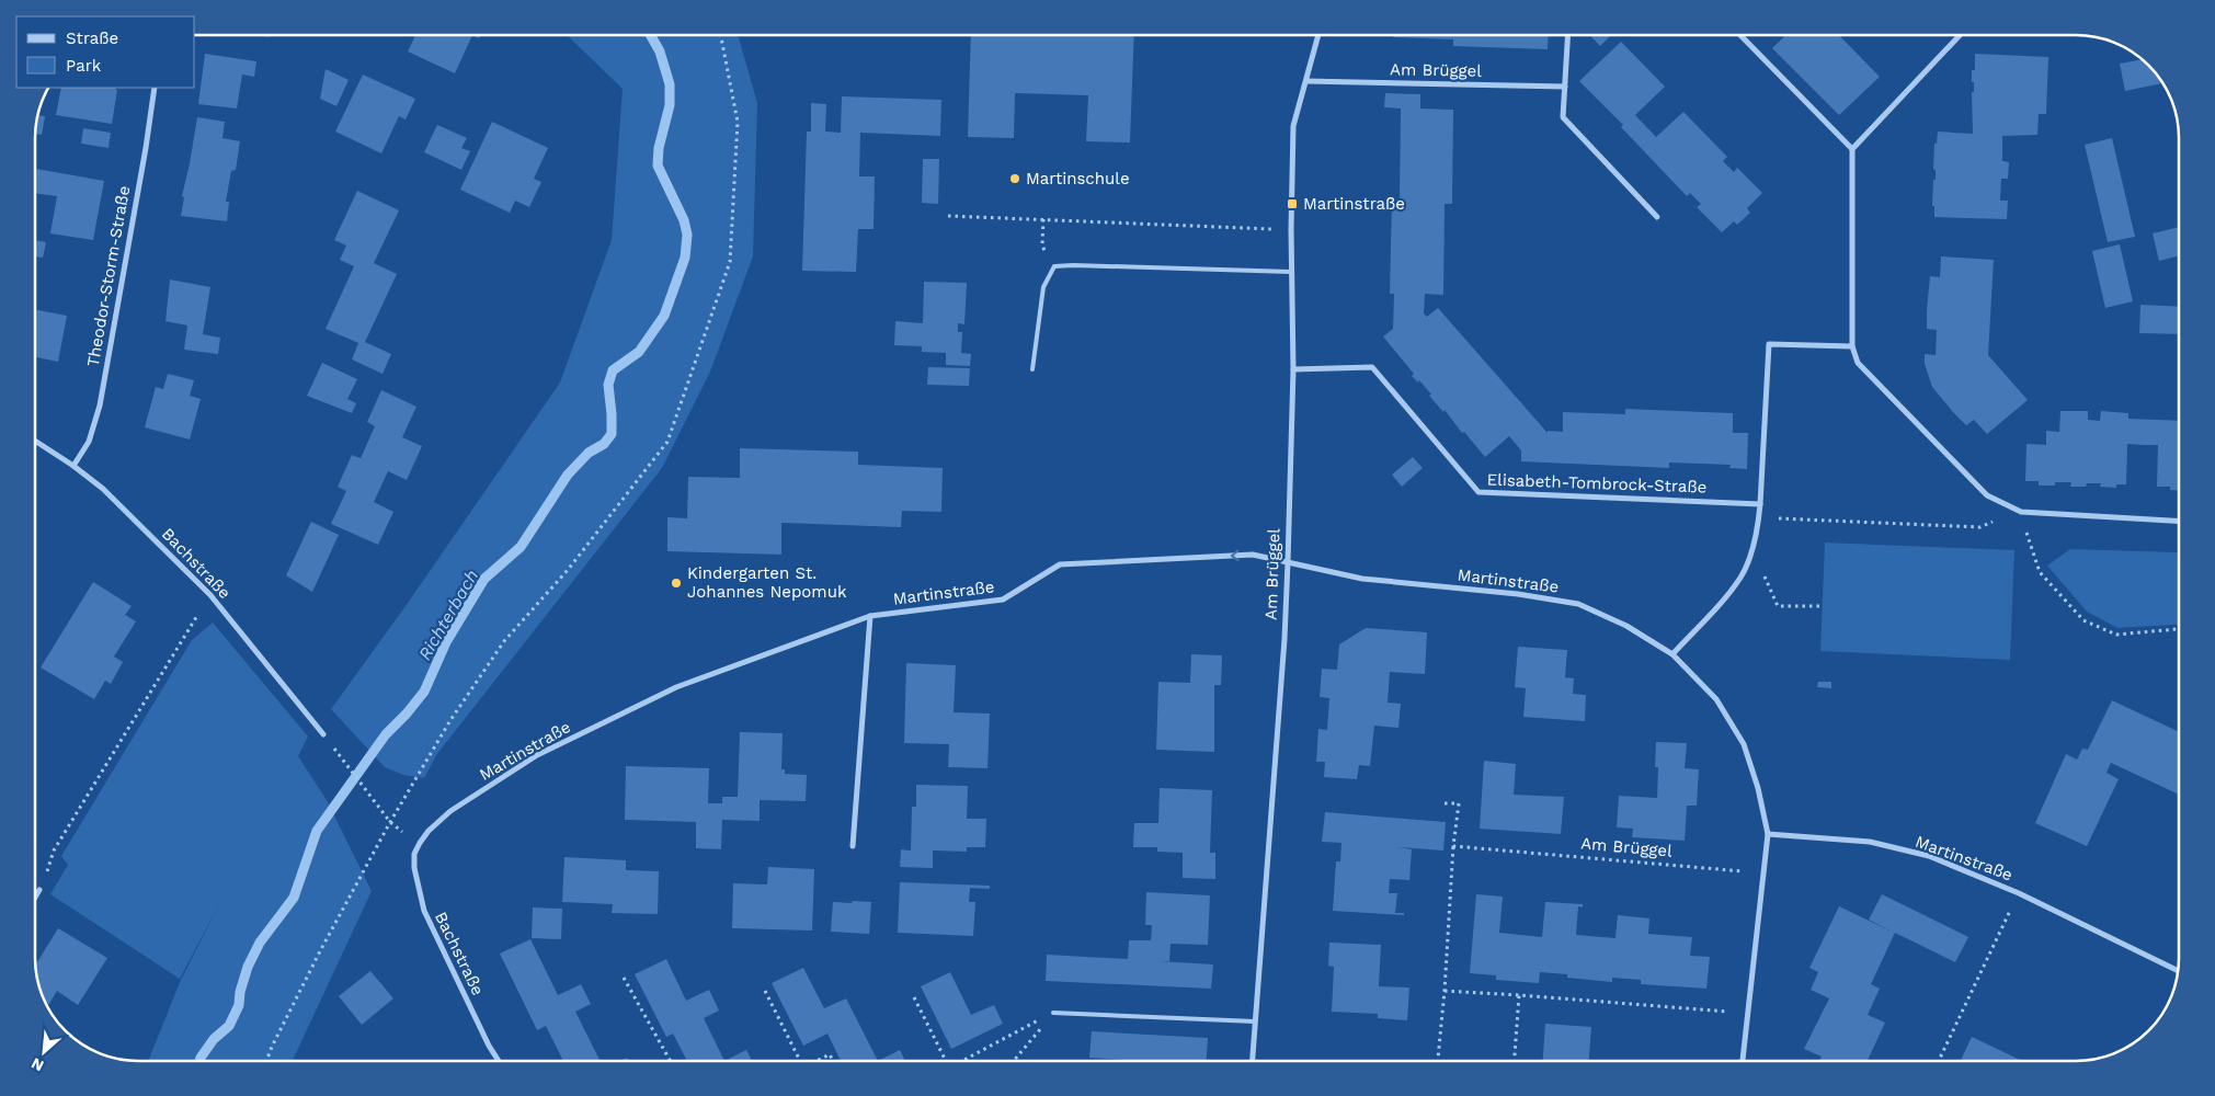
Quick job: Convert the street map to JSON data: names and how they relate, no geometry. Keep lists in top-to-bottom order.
{
  "streets": {
    "street": [
      "Am Brüggel",
      "Theodor-Storm-Straße",
      "Elisabeth-Tombrock-Straße",
      "Bachstraße",
      "Martinstraße"
    ]
  },
  "crossings": [
    ["Am Brüggel", "Elisabeth-Tombrock-Straße"],
    ["Am Brüggel", "Martinstraße"],
    ["Theodor-Storm-Straße", "Bachstraße"],
    ["Bachstraße", "Martinstraße"]
  ],
  "water": ["Richterbach"],
  "places": {
    "other": ["Martinschule", "Kindergarten St. Johannes Nepomuk"],
    "transit": ["Martinstraße"]
  },
  "legend": ["Straße", "Park"],
  "north": "bottom left"
}
